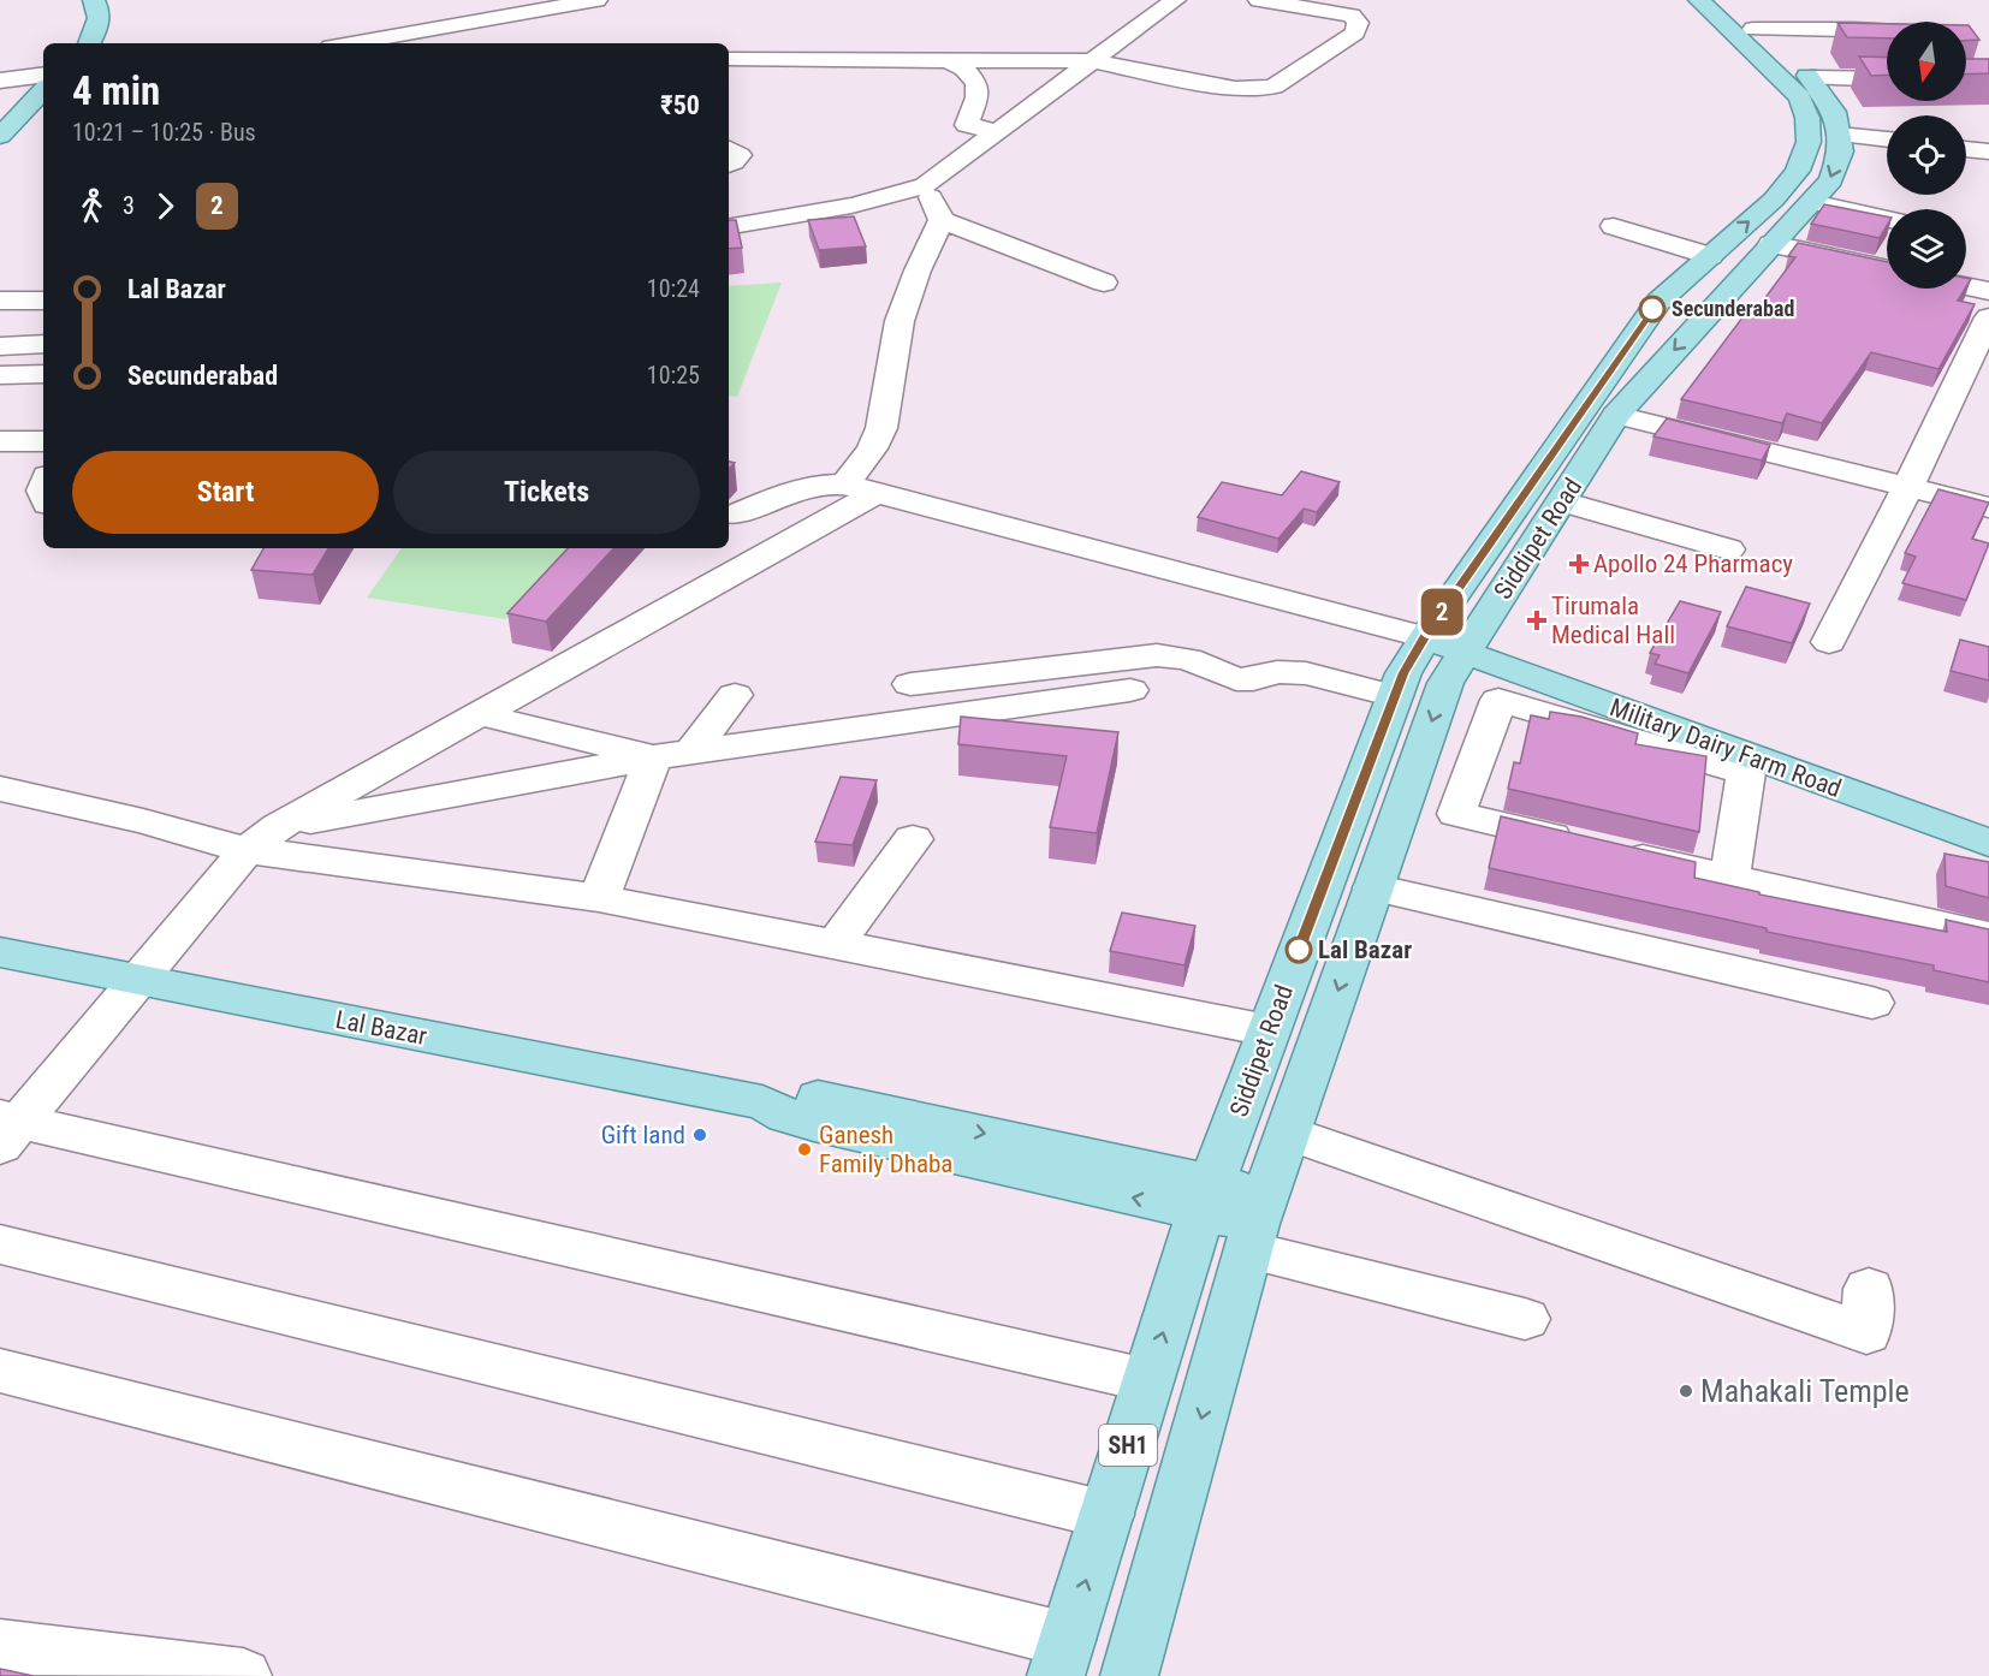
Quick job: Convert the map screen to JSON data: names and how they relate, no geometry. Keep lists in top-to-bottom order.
{
  "streets": {
    "main road": [
      "Siddipet Road",
      "Military Dairy Farm Road",
      "Lal Bazar",
      "SH1"
    ]
  },
  "crossings": [
    ["Siddipet Road", "Military Dairy Farm Road"],
    ["Siddipet Road", "Lal Bazar"]
  ],
  "places": {
    "other": [
      "Secunderabad",
      "Lal Bazar",
      "Gift land",
      "Ganesh Family Dhaba",
      "Mahakali Temple"
    ],
    "health": ["Apollo 24 Pharmacy", "Tirumala Medical Hall"]
  },
  "lines": ["bus line 2"],
  "north": "bottom",
  "page": {
    "on_map": "2",
    "heading": ["4 min", "10:21 – 10:25 · Bus", "₹50"],
    "legs": ["3", "2"],
    "list": [
      {
        "name": "Lal Bazar",
        "value": "10:24"
      },
      {
        "name": "Secunderabad",
        "value": "10:25"
      }
    ],
    "buttons": ["Start", "Tickets"]
  }
}
